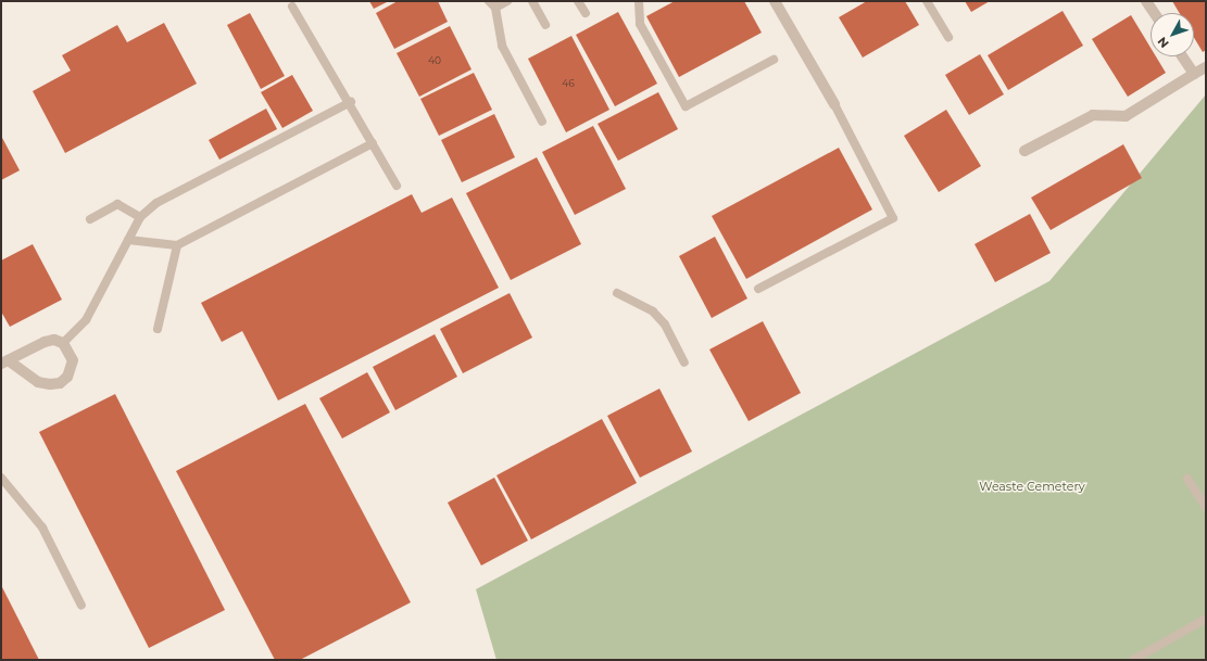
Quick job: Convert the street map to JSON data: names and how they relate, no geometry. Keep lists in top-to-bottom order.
{
  "parks": ["Weaste Cemetery"],
  "house_numbers": ["40", "46"],
  "north": "bottom left"
}
